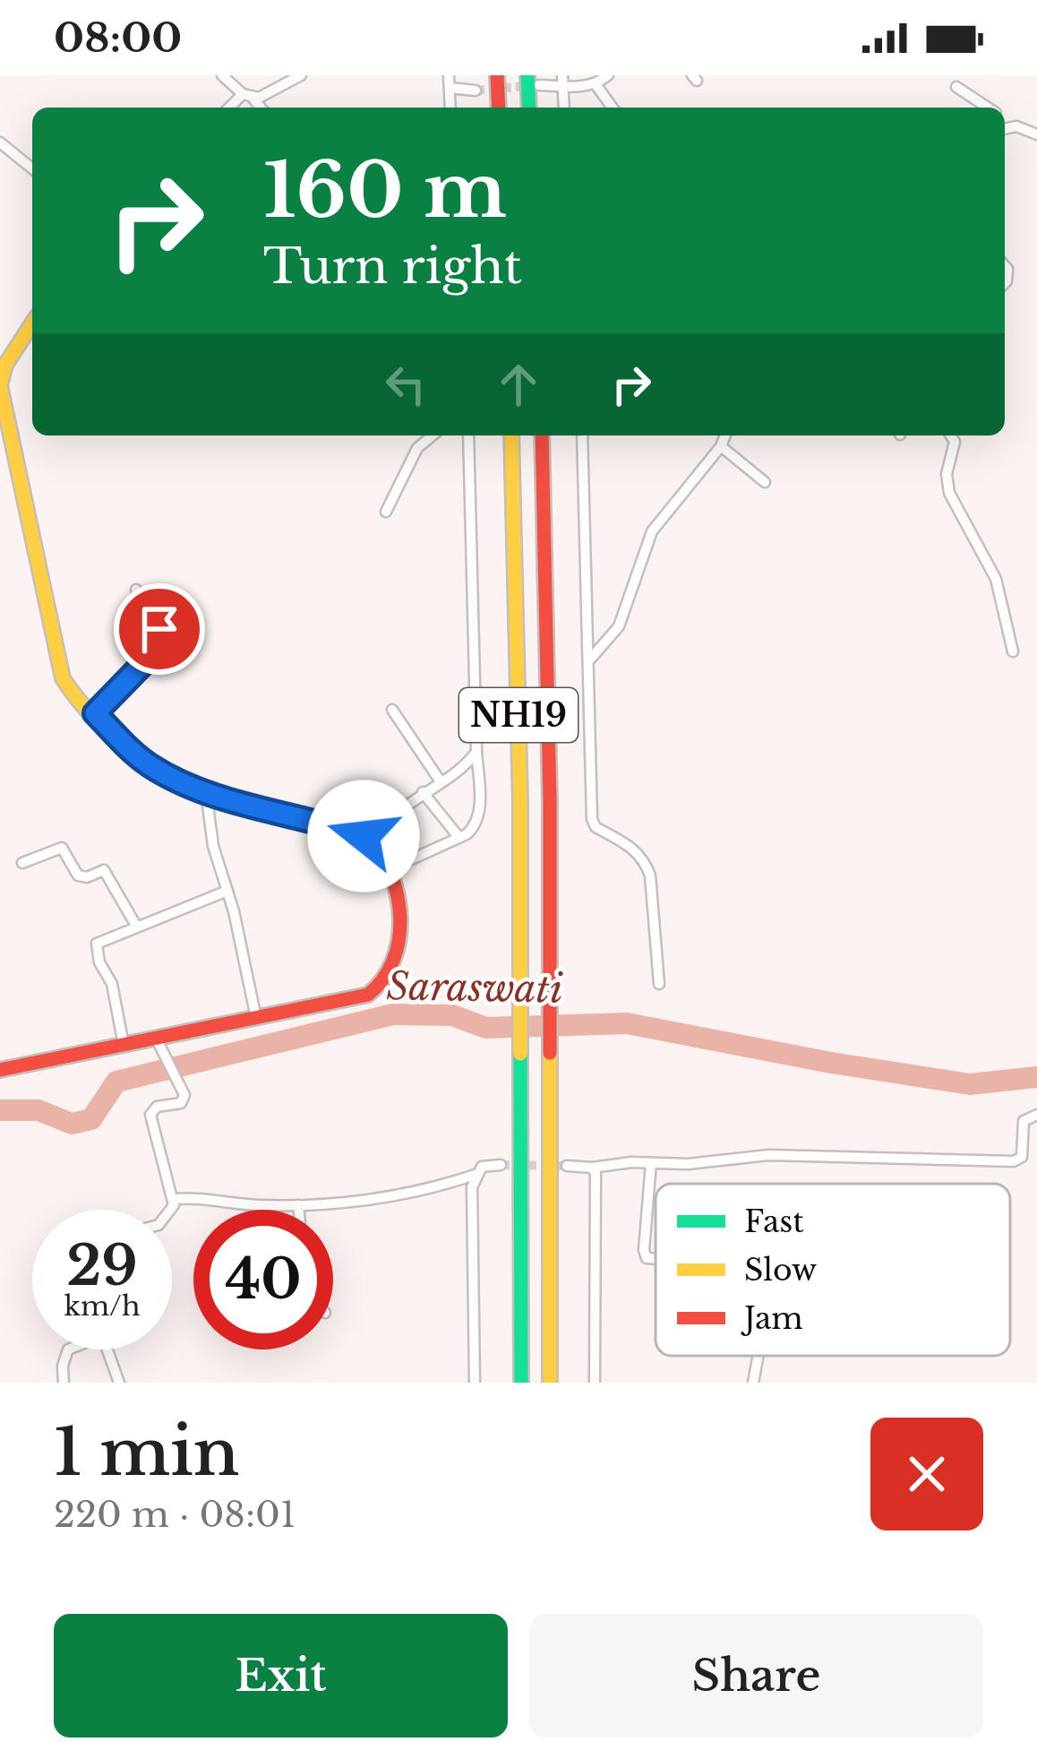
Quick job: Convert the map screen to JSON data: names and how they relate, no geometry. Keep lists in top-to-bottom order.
{
  "streets": {
    "main road": ["NH19"]
  },
  "water": ["Saraswati"],
  "legend": ["Fast", "Slow", "Jam"],
  "page": {
    "status": "08:00",
    "turn": ["160 m", "Turn right"],
    "speed": "29 km/h",
    "limit": "40",
    "heading": ["1 min", "220 m · 08:01"],
    "buttons": ["Exit", "Share"]
  }
}
